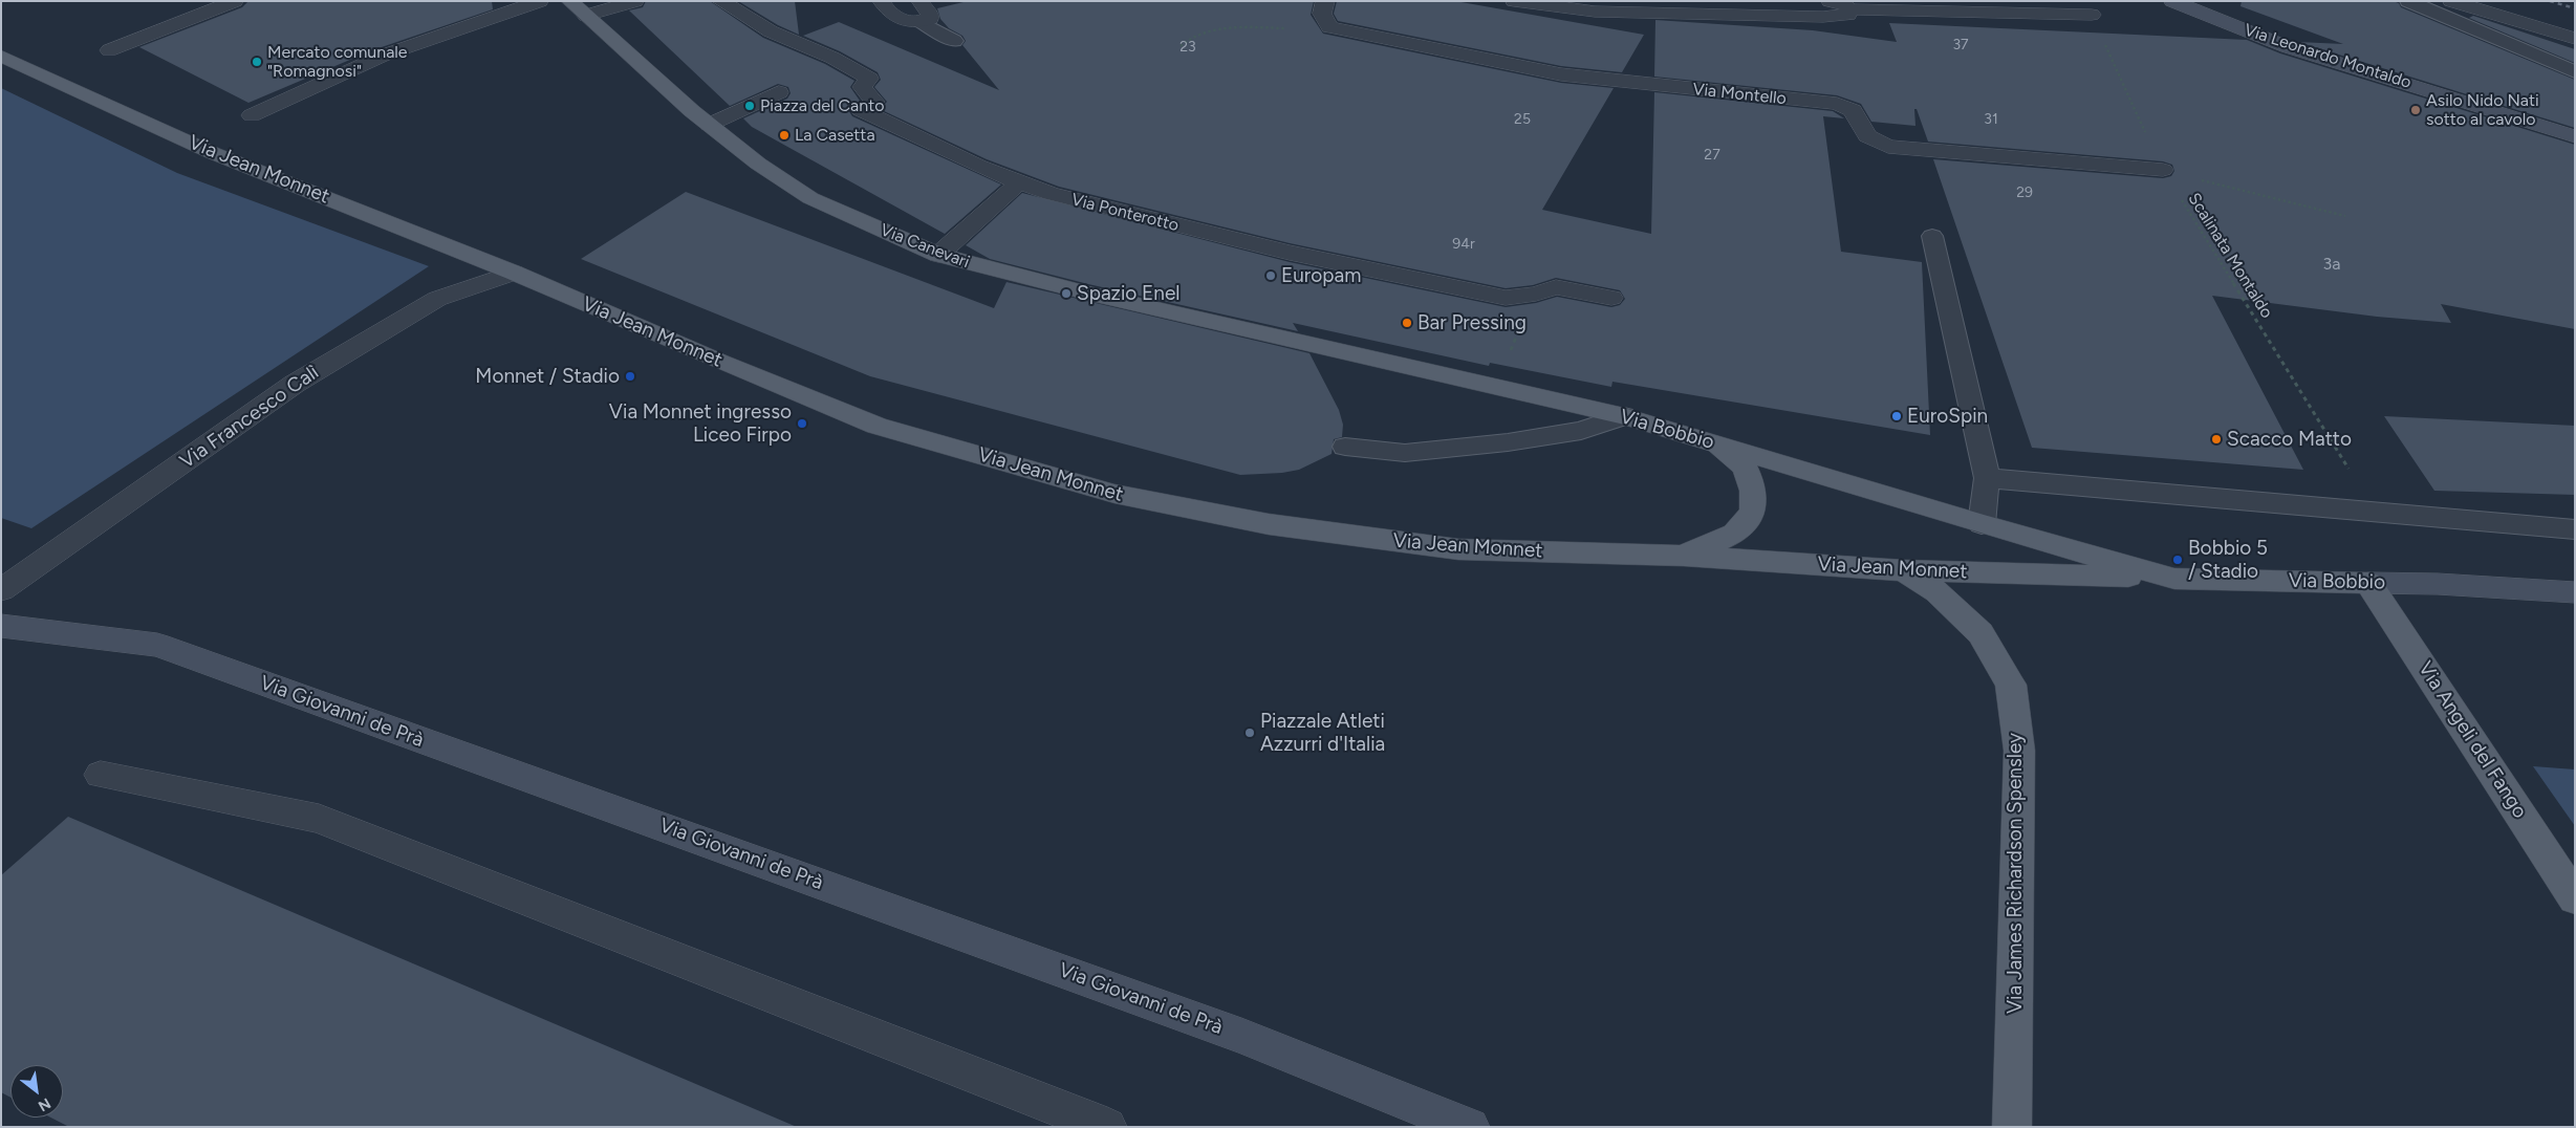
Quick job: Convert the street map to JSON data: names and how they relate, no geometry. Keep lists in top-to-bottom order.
{
  "streets": {
    "main road": [
      "Via Jean Monnet",
      "Via Canevari",
      "Via Bobbio",
      "Via Angeli del Fango",
      "Via James Richardson Spensley"
    ],
    "street": [
      "Via Leonardo Montaldo",
      "Via Montello",
      "Via Ponterotto",
      "Via Francesco Calì",
      "Via Giovanni de Prà"
    ],
    "path": ["Scalinata Montaldo"]
  },
  "crossings": [
    ["Via Montello", "Scalinata Montaldo"],
    ["Via Jean Monnet", "Via Francesco Calì"],
    ["Via Jean Monnet", "Via Bobbio"],
    ["Via Jean Monnet", "Via James Richardson Spensley"],
    ["Via Canevari", "Via Bobbio"],
    ["Via Bobbio", "Via Angeli del Fango"]
  ],
  "places": [
    "Mercato comunale \"Romagnosi\"",
    "Piazza del Canto",
    "Asilo Nido Nati sotto al cavolo",
    "La Casetta",
    "Europam",
    "Spazio Enel",
    "Bar Pressing",
    "Monnet / Stadio",
    "EuroSpin",
    "Via Monnet ingresso Liceo Firpo",
    "Scacco Matto",
    "Bobbio 5 / Stadio",
    "Piazzale Atleti Azzurri d'Italia"
  ],
  "house_numbers": [
    "37",
    "23",
    "25",
    "31",
    "27",
    "29",
    "94r",
    "3a"
  ],
  "north": "bottom right"
}
